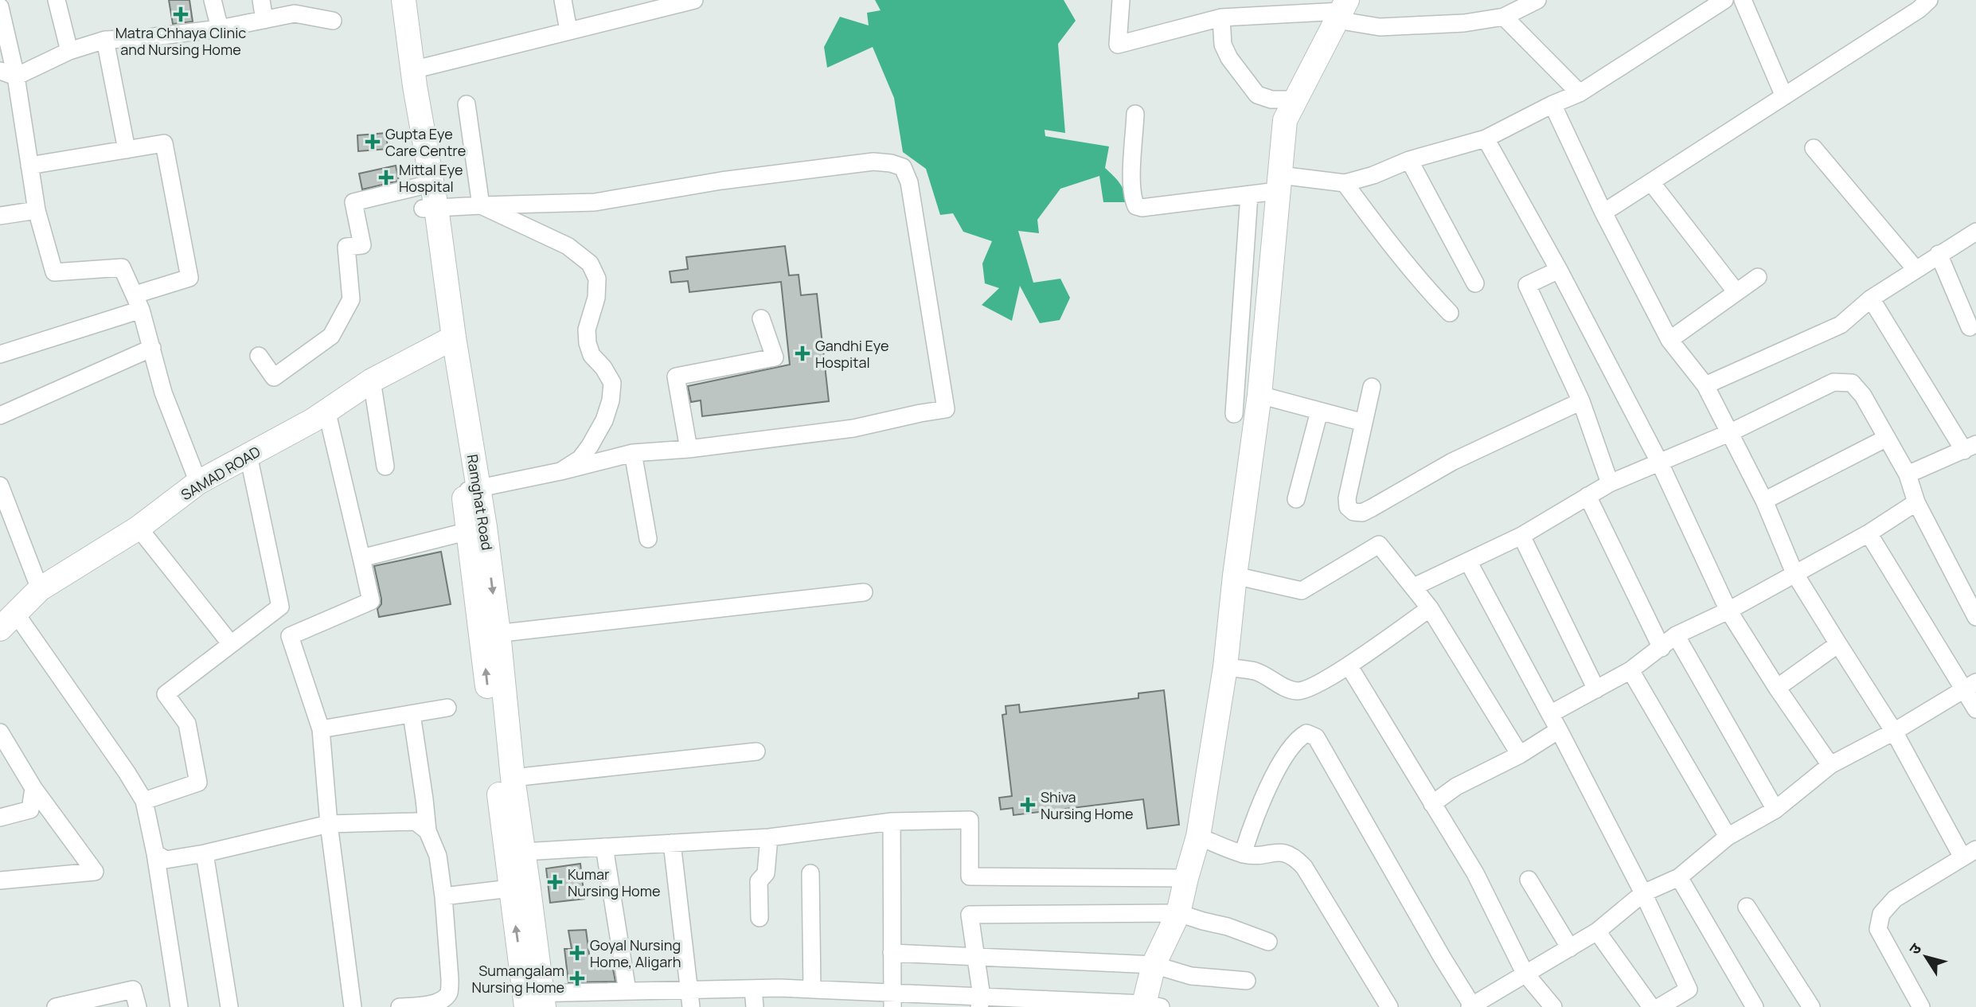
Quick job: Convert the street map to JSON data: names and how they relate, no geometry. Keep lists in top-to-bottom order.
{
  "streets": {
    "main road": ["SAMAD ROAD", "Ramghat Road"]
  },
  "crossings": [
    ["SAMAD ROAD", "Ramghat Road"]
  ],
  "places": {
    "health": [
      "Matra Chhaya Clinic and Nursing Home",
      "Gupta Eye Care Centre",
      "Mittal Eye Hospital",
      "Gandhi Eye Hospital",
      "Shiva Nursing Home",
      "Kumar Nursing Home",
      "Goyal Nursing Home, Aligarh",
      "Sumangalam Nursing Home"
    ]
  },
  "north": "top left"
}
